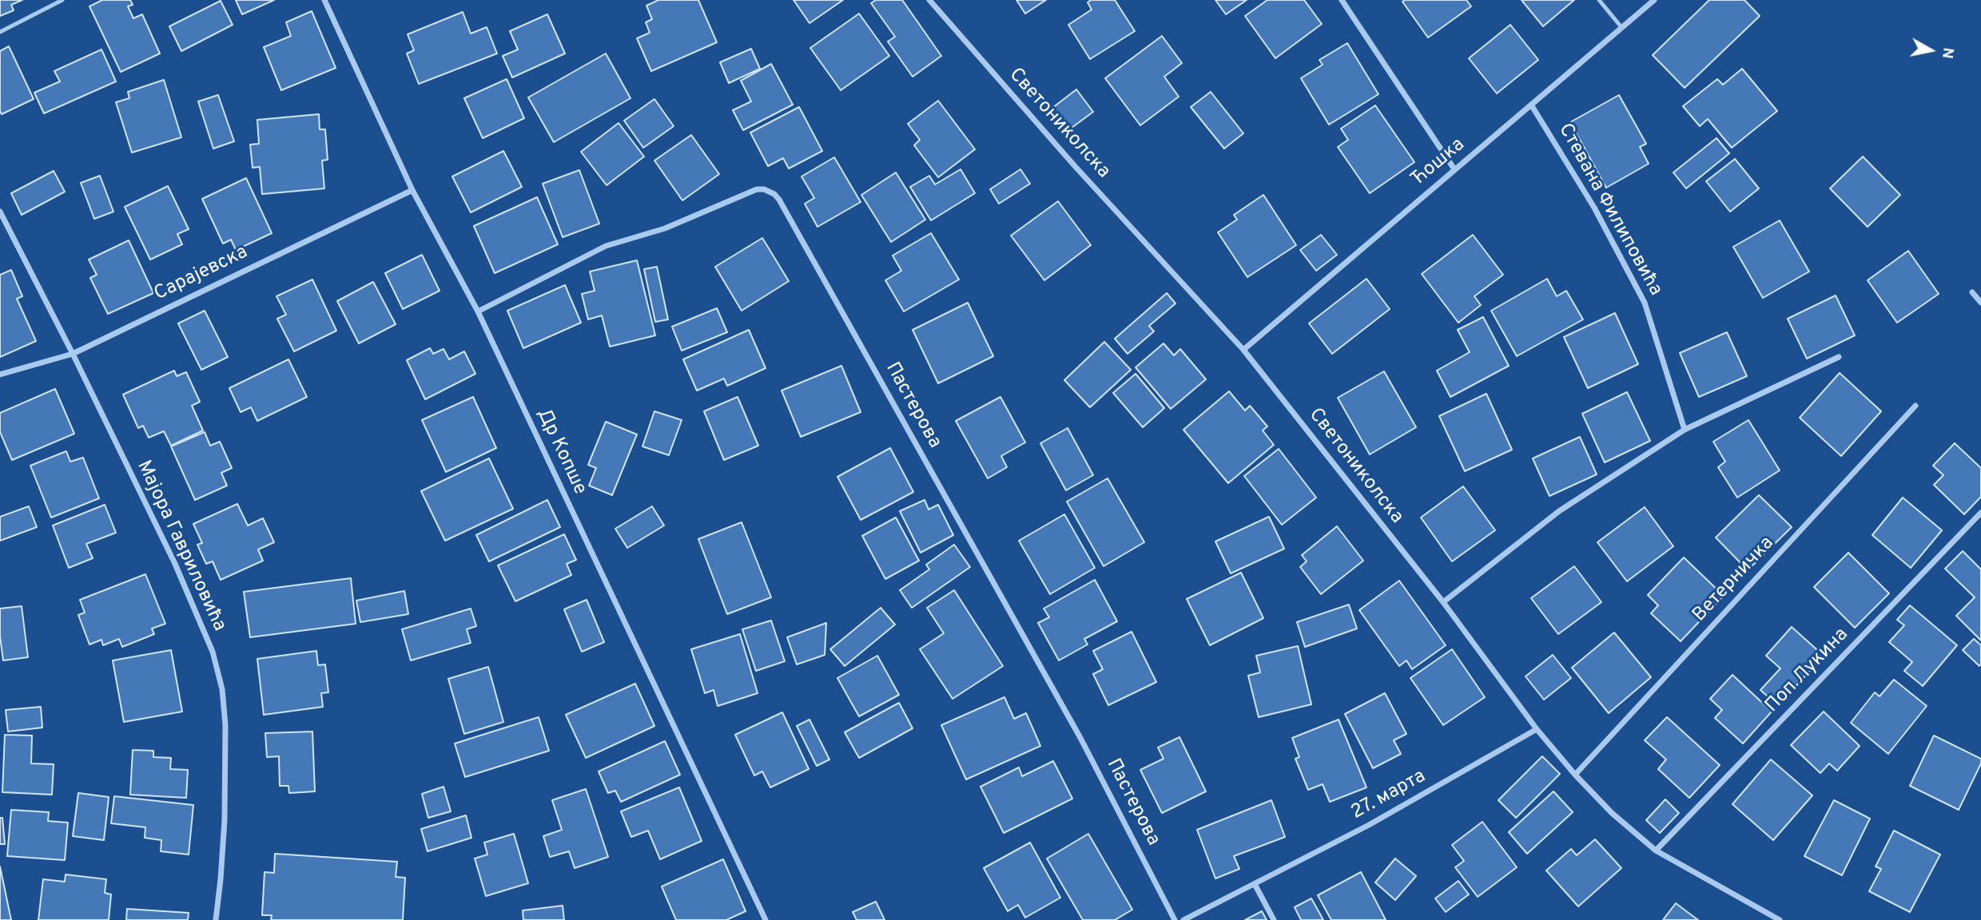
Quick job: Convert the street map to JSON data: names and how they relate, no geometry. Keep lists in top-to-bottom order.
{
  "streets": {
    "street": [
      "Светониколска",
      "Ћошка",
      "Стевана Филиповића",
      "Сарајевска",
      "Пастерова",
      "Др Копше",
      "Мајора Гавриловића",
      "Ветерничка",
      "Поп Лукина",
      "27. марта"
    ]
  },
  "crossings": [
    ["Светониколска", "Ћошка"],
    ["Светониколска", "Ветерничка"],
    ["Светониколска", "Поп Лукина"],
    ["Светониколска", "27. марта"],
    ["Ћошка", "Стевана Филиповића"],
    ["Сарајевска", "Др Копше"],
    ["Сарајевска", "Мајора Гавриловића"],
    ["Пастерова", "Др Копше"]
  ],
  "north": "right"
}
